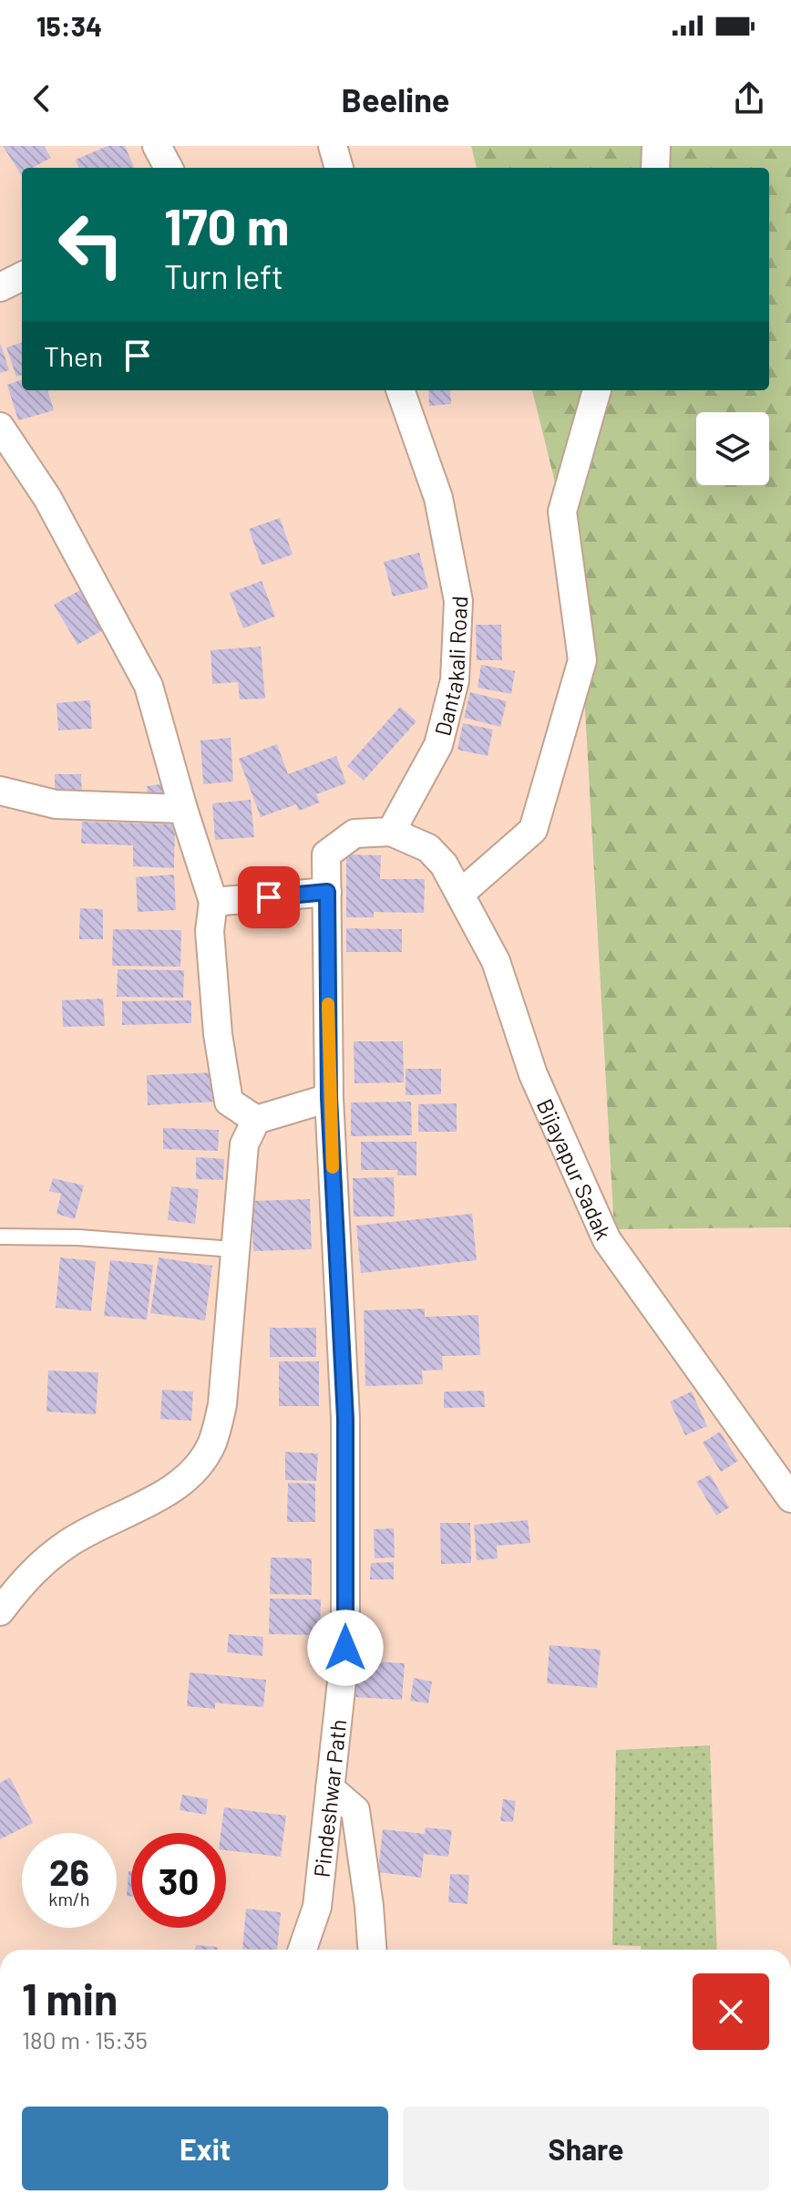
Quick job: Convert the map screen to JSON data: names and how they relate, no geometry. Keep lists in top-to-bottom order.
{
  "streets": {
    "street": ["Dantakali Road", "Bijayapur Sadak", "Pindeshwar Path"]
  },
  "crossings": [
    ["Dantakali Road", "Bijayapur Sadak"]
  ],
  "page": {
    "status": "15:34",
    "header": "Beeline",
    "turn": ["170 m", "Turn left"],
    "then": "Then",
    "speed": "26 km/h",
    "limit": "30",
    "heading": ["1 min", "180 m · 15:35"],
    "buttons": ["Exit", "Share"]
  }
}
